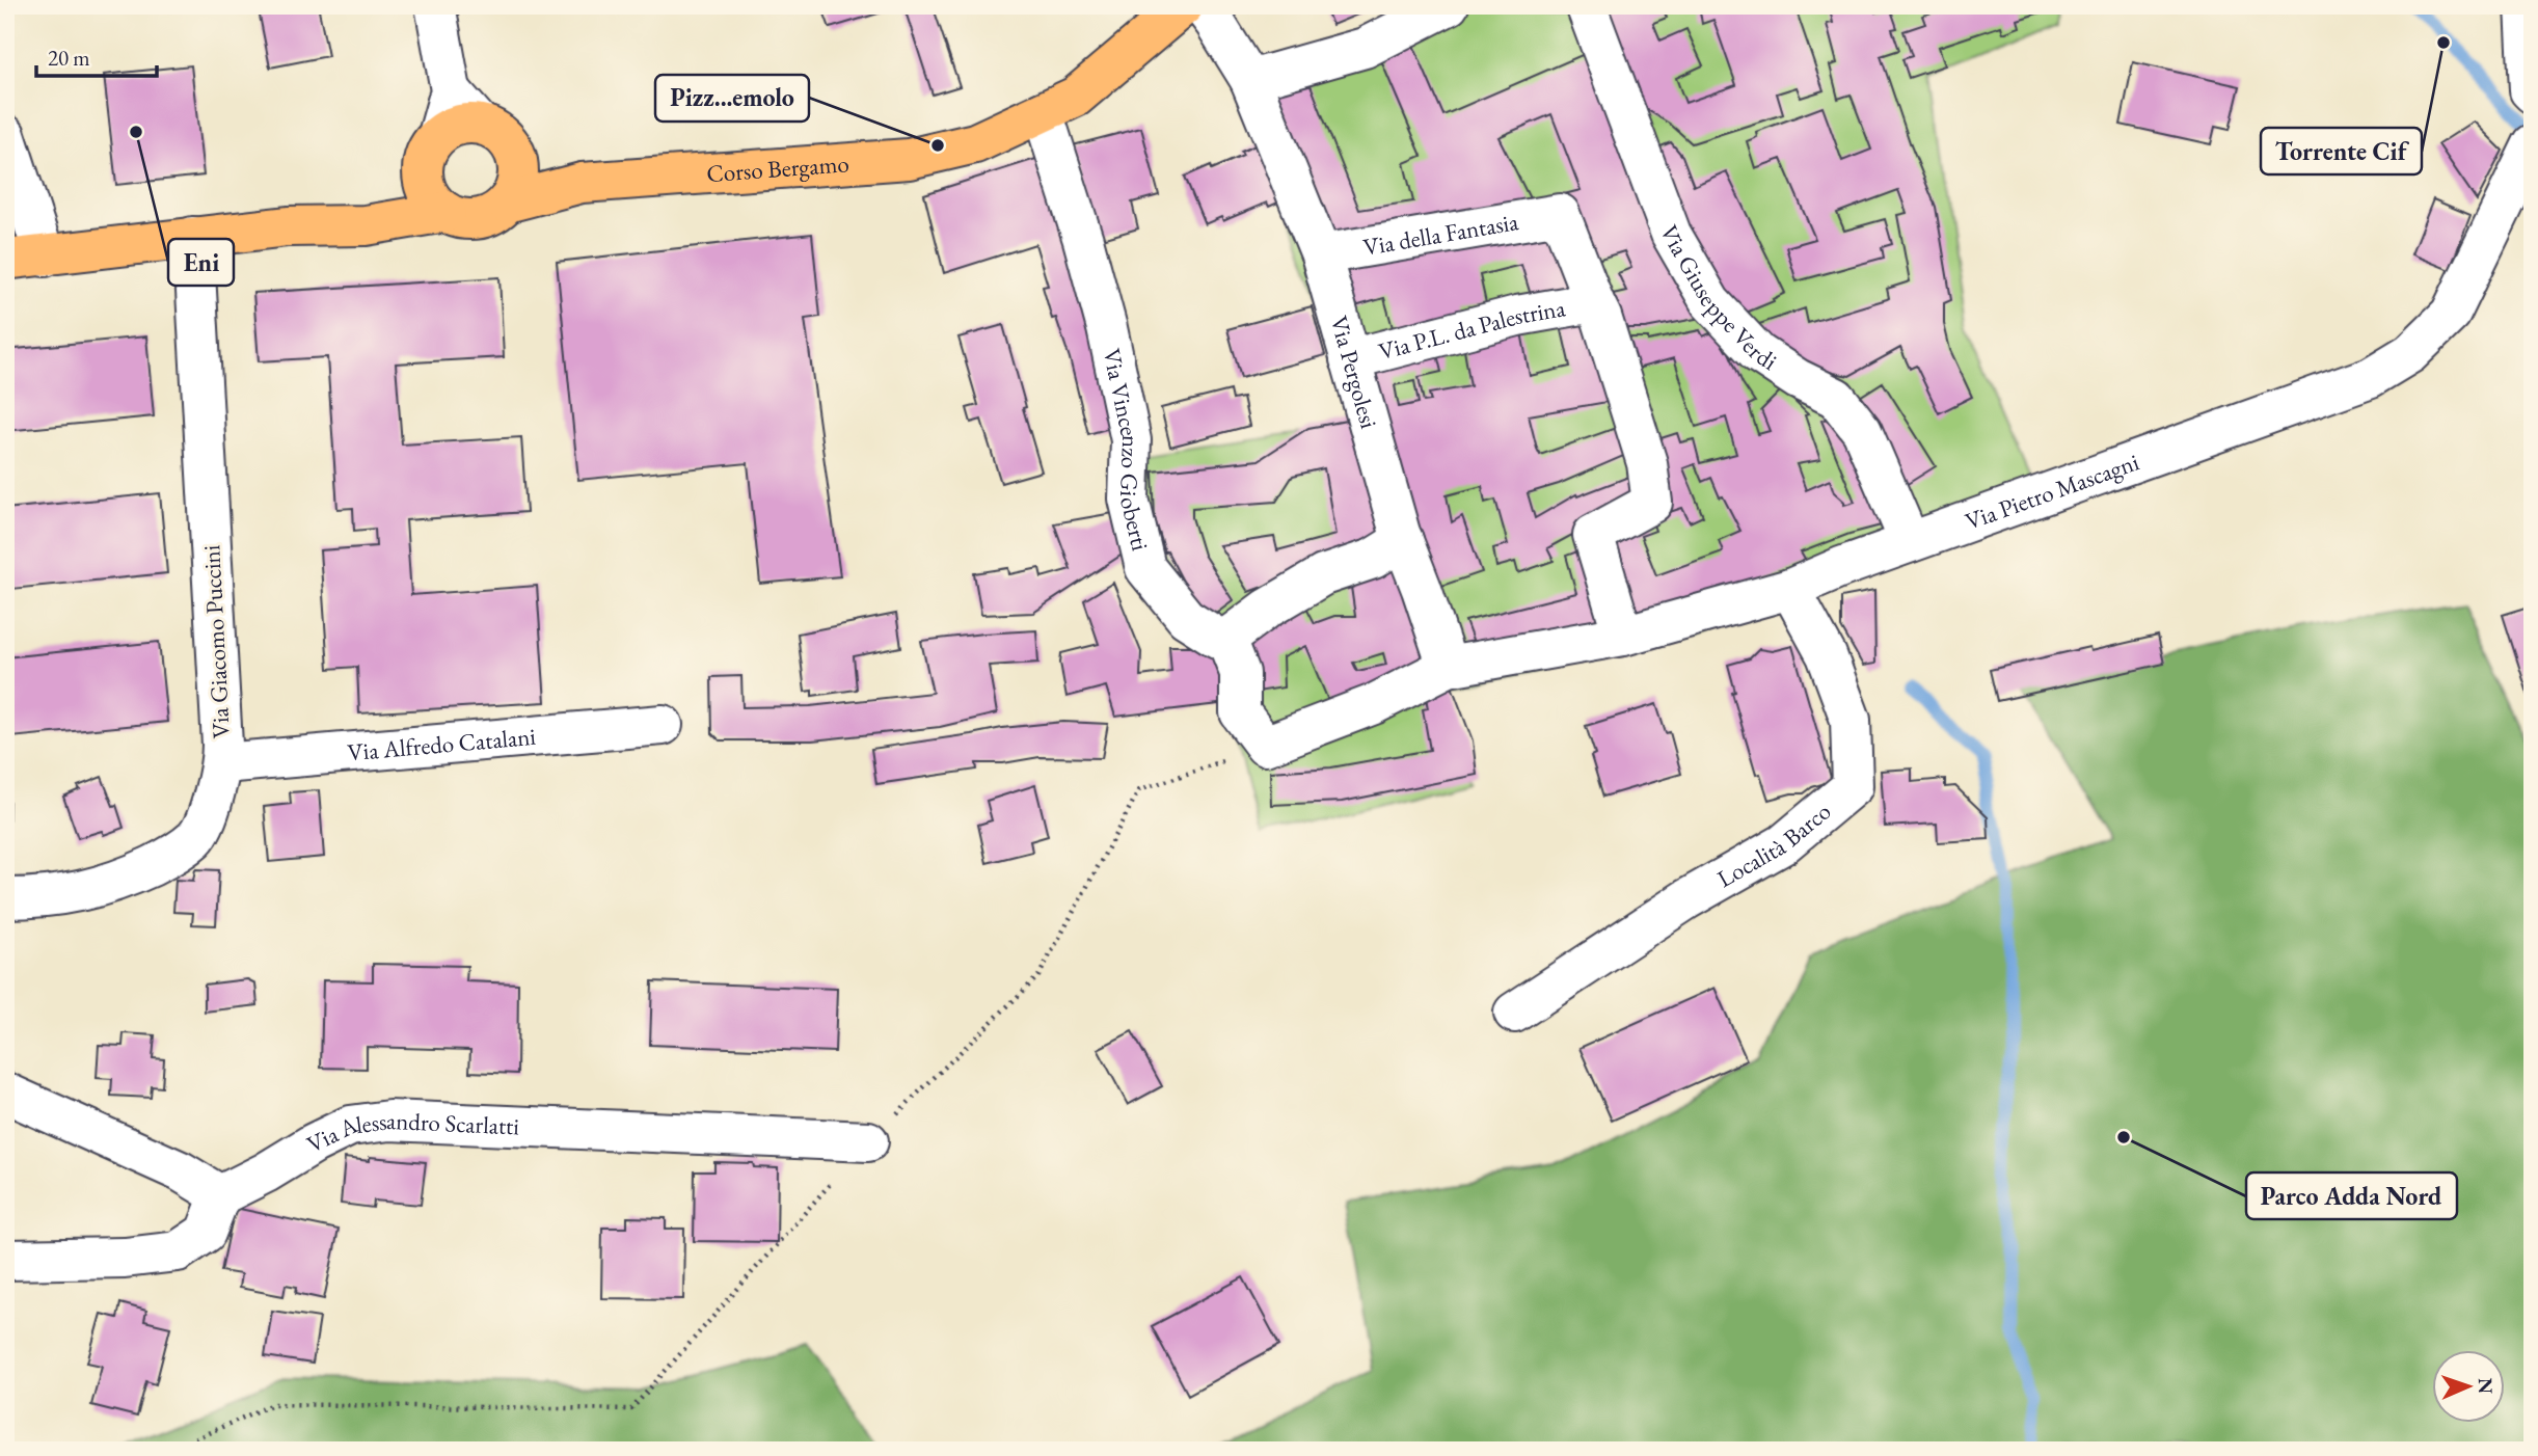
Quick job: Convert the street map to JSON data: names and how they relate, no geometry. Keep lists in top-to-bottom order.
{
  "streets": {
    "main road": ["Corso Bergamo"],
    "street": [
      "Via della Fantasia",
      "Via Giuseppe Verdi",
      "Via P.L. da Palestrina",
      "Via Pergolesi",
      "Via Vincenzo Gioberti",
      "Via Pietro Mascagni",
      "Via Giacomo Puccini",
      "Via Alfredo Catalani",
      "Località Barco",
      "Via Alessandro Scarlatti"
    ]
  },
  "crossings": [
    ["Corso Bergamo", "Via Vincenzo Gioberti"],
    ["Via della Fantasia", "Via P.L. da Palestrina"],
    ["Via della Fantasia", "Via Pergolesi"],
    ["Via Giuseppe Verdi", "Via Pietro Mascagni"],
    ["Via P.L. da Palestrina", "Via Pergolesi"],
    ["Via Pergolesi", "Via Pietro Mascagni"],
    ["Via Pietro Mascagni", "Località Barco"],
    ["Via Giacomo Puccini", "Via Alfredo Catalani"]
  ],
  "places": [
    "Torrente Cif",
    "Eni",
    "Pizz...emolo",
    "Parco Adda Nord"
  ],
  "scale_bar": "20 m",
  "north": "right"
}
